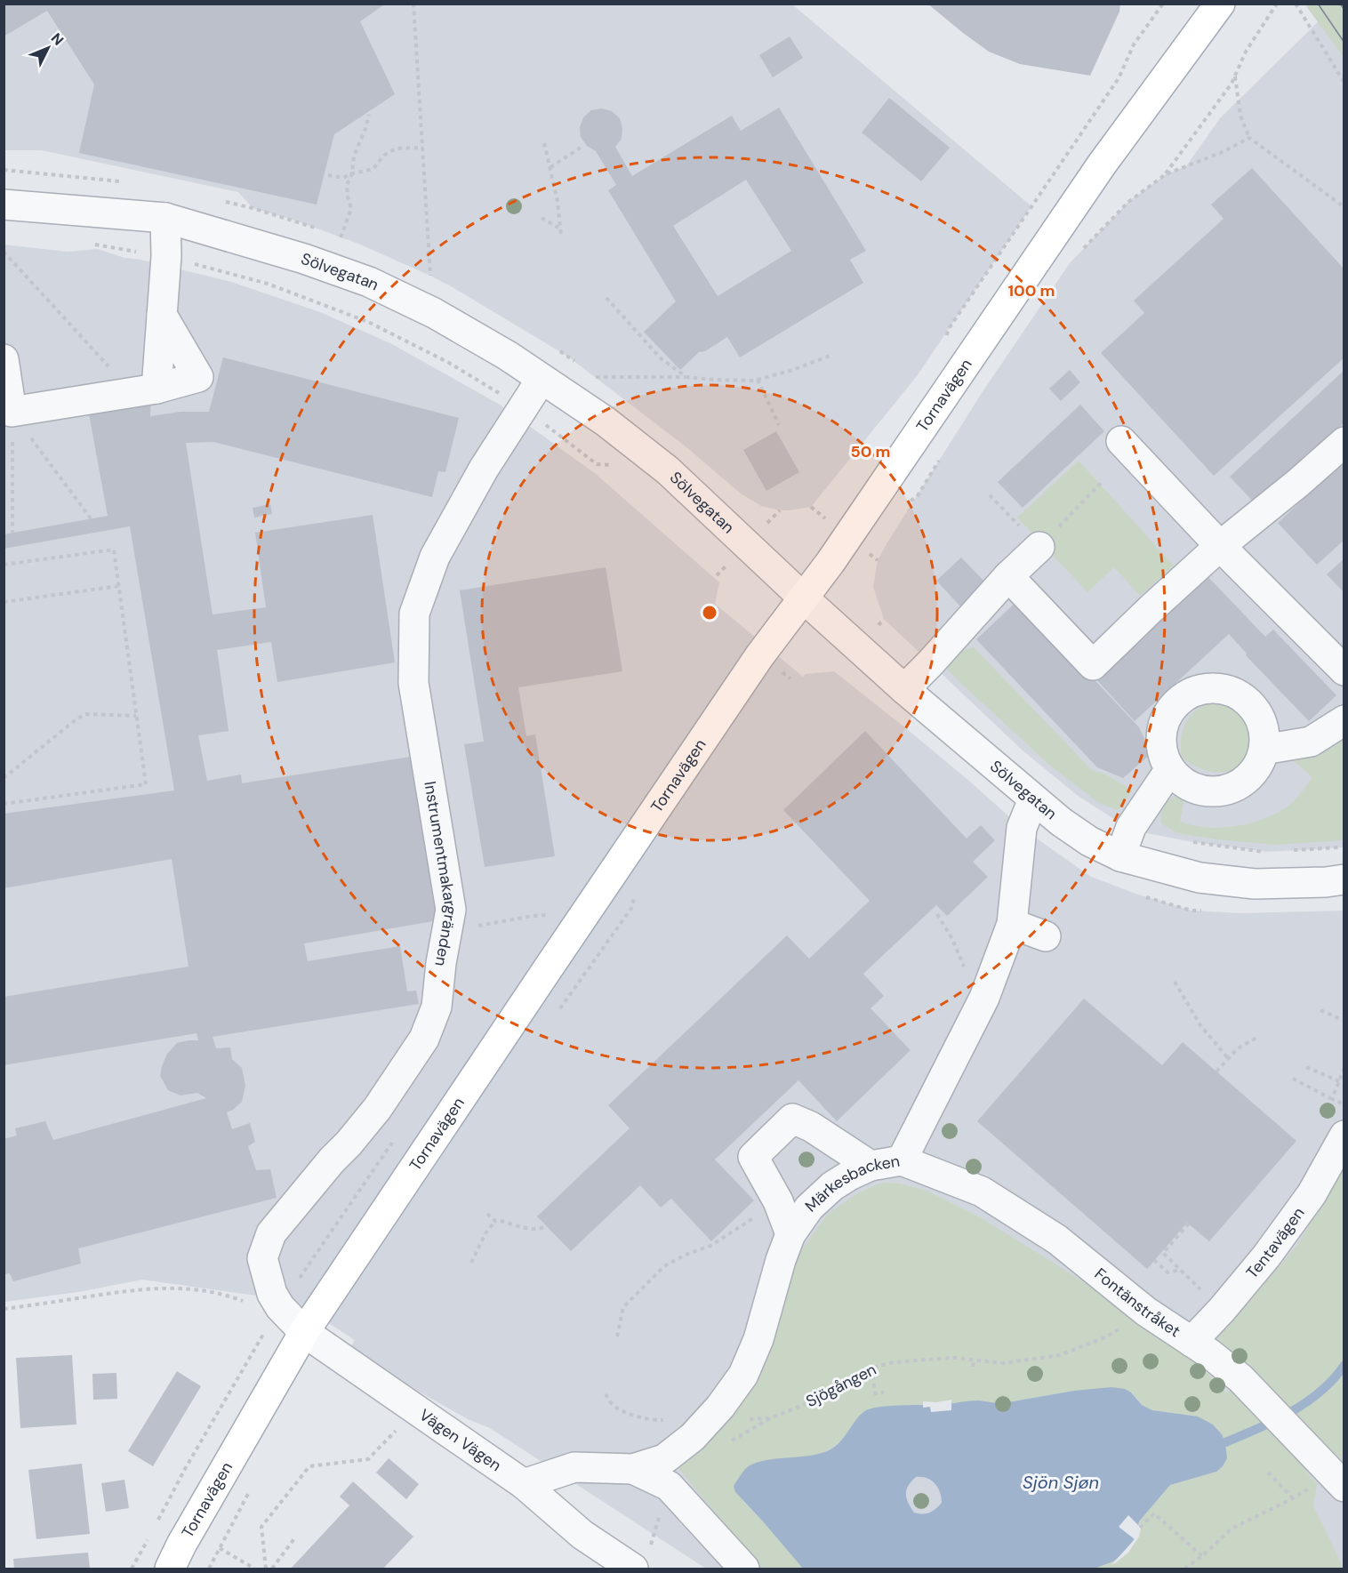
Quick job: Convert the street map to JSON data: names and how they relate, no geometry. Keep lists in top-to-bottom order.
{
  "streets": {
    "main road": ["Tornavägen"],
    "street": [
      "Sölvegatan",
      "Instrumentmakargränden",
      "Märkesbacken",
      "Tentavägen",
      "Fontänstråket",
      "Vägen Vägen"
    ],
    "path": ["Sjögången"]
  },
  "crossings": [
    ["Sölvegatan", "Tornavägen"],
    ["Sölvegatan", "Instrumentmakargränden"],
    ["Sölvegatan", "Märkesbacken"],
    ["Tornavägen", "Instrumentmakargränden"],
    ["Tornavägen", "Vägen Vägen"],
    ["Instrumentmakargränden", "Vägen Vägen"],
    ["Märkesbacken", "Fontänstråket"],
    ["Tentavägen", "Fontänstråket"],
    ["Fontänstråket", "Sjögången"]
  ],
  "water": ["Sjön Sjøn"],
  "north": "top right",
  "rings": ["100 m", "50 m"]
}
